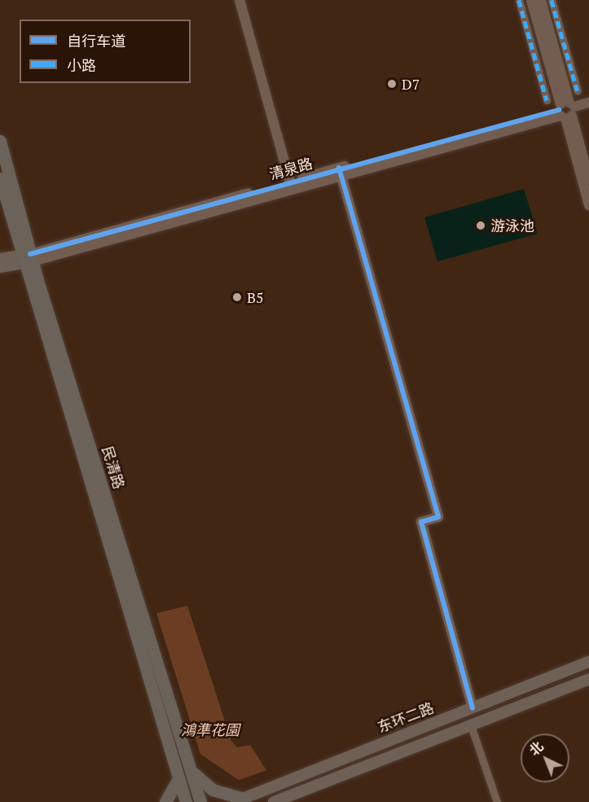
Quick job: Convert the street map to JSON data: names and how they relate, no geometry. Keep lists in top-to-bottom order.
{
  "streets": {
    "main road": ["清泉路", "民清路", "东环二路"]
  },
  "crossings": [
    ["清泉路", "民清路"]
  ],
  "parks": ["鴻準花園"],
  "places": ["D7", "游泳池", "B5"],
  "legend": ["自行车道", "小路"],
  "north": "top left"
}
